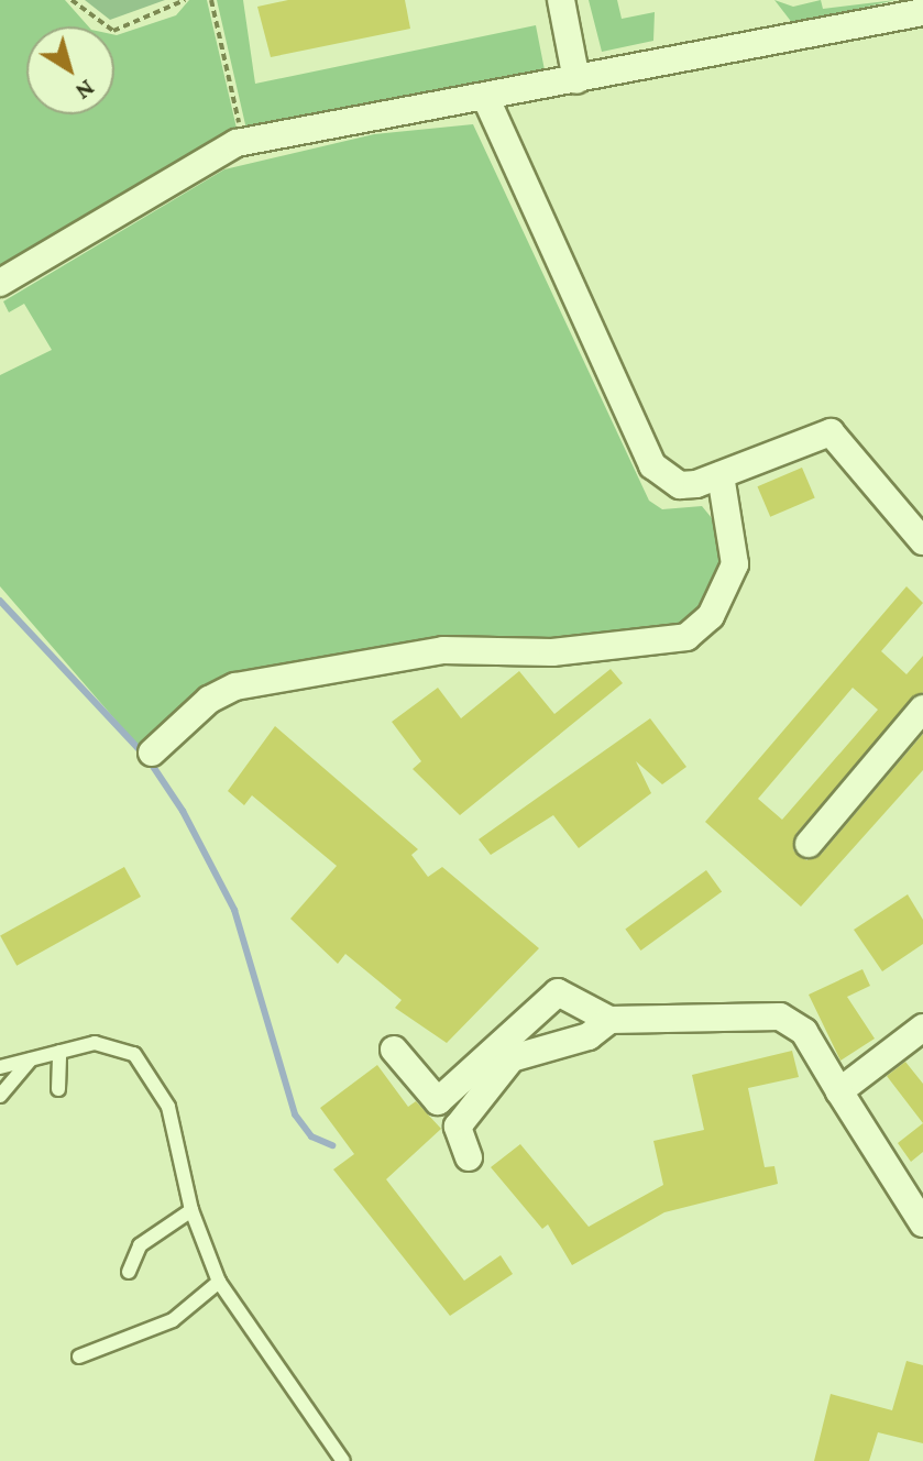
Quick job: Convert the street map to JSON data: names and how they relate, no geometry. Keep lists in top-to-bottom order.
{
  "north": "bottom right"
}
